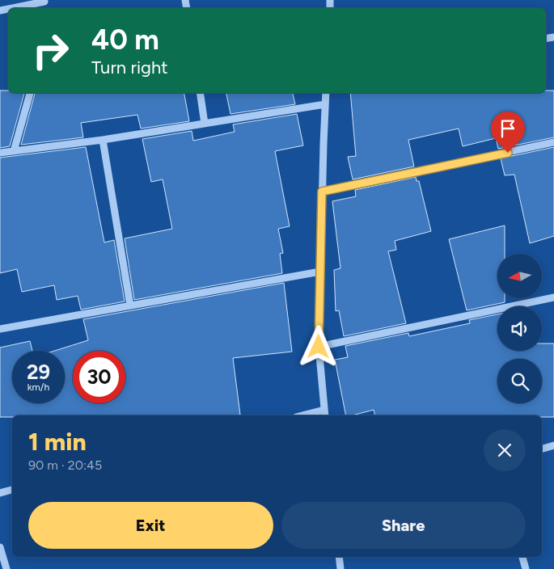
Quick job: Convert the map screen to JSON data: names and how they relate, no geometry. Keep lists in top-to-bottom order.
{
  "north": "left",
  "page": {
    "turn": ["40 m", "Turn right"],
    "speed": "29 km/h",
    "limit": "30",
    "heading": ["1 min", "90 m · 20:45"],
    "buttons": ["Exit", "Share"]
  }
}
